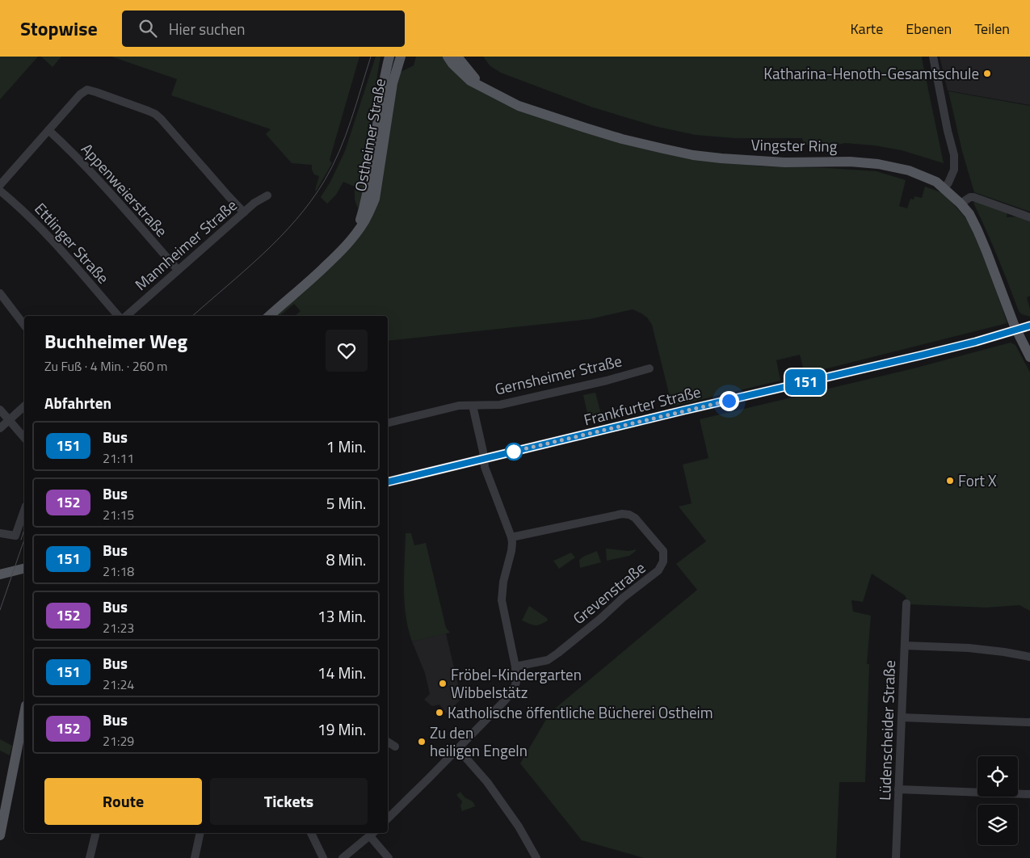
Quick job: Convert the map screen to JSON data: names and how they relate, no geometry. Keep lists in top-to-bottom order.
{
  "streets": {
    "main road": ["Ostheimer Straße", "Vingster Ring", "Frankfurter Straße"],
    "street": [
      "Appenweierstraße",
      "Ettlinger Straße",
      "Mannheimer Straße",
      "Gernsheimer Straße",
      "Grevenstraße",
      "Lüdenscheider Straße"
    ]
  },
  "crossings": [
    ["Vingster Ring", "Frankfurter Straße"],
    ["Appenweierstraße", "Mannheimer Straße"]
  ],
  "places": [
    "Katharina-Henoth-Gesamtschule",
    "Fort X",
    "Fröbel-Kindergarten Wibbelstätz",
    "Katholische öffentliche Bücherei Ostheim",
    "Zu den heiligen Engeln"
  ],
  "lines": ["bus line 151"],
  "page": {
    "header": "Stopwise",
    "search": "Hier suchen",
    "nav": ["Karte", "Ebenen", "Teilen"],
    "on_map": "151",
    "heading": [
      ["Buchheimer Weg", "Zu Fuß · 4 Min. · 260 m"],
      "Abfahrten"
    ],
    "list": [
      {
        "mark": "151",
        "name": "Bus",
        "note": "21:11",
        "value": "1 Min."
      },
      {
        "mark": "152",
        "name": "Bus",
        "note": "21:15",
        "value": "5 Min."
      },
      {
        "mark": "151",
        "name": "Bus",
        "note": "21:18",
        "value": "8 Min."
      },
      {
        "mark": "152",
        "name": "Bus",
        "note": "21:23",
        "value": "13 Min."
      },
      {
        "mark": "151",
        "name": "Bus",
        "note": "21:24",
        "value": "14 Min."
      },
      {
        "mark": "152",
        "name": "Bus",
        "note": "21:29",
        "value": "19 Min."
      }
    ],
    "buttons": ["Route", "Tickets"]
  }
}
